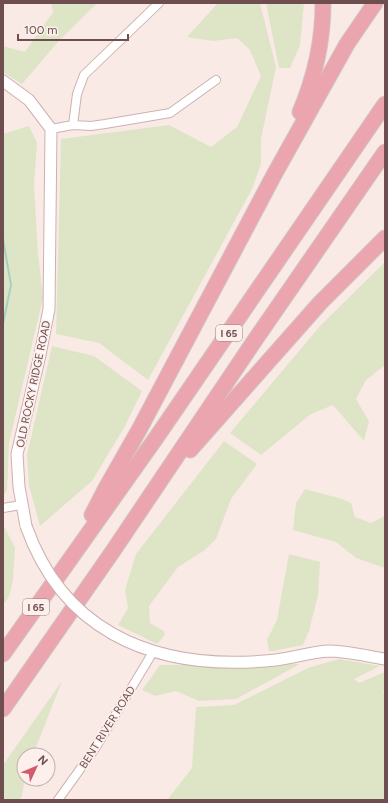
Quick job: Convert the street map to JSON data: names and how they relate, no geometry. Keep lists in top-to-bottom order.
{
  "streets": {
    "highway": ["I 65"],
    "street": ["OLD ROCKY RIDGE ROAD", "BENT RIVER ROAD"]
  },
  "crossings": [
    ["OLD ROCKY RIDGE ROAD", "BENT RIVER ROAD"]
  ],
  "scale_bar": "100 m",
  "north": "top right"
}
